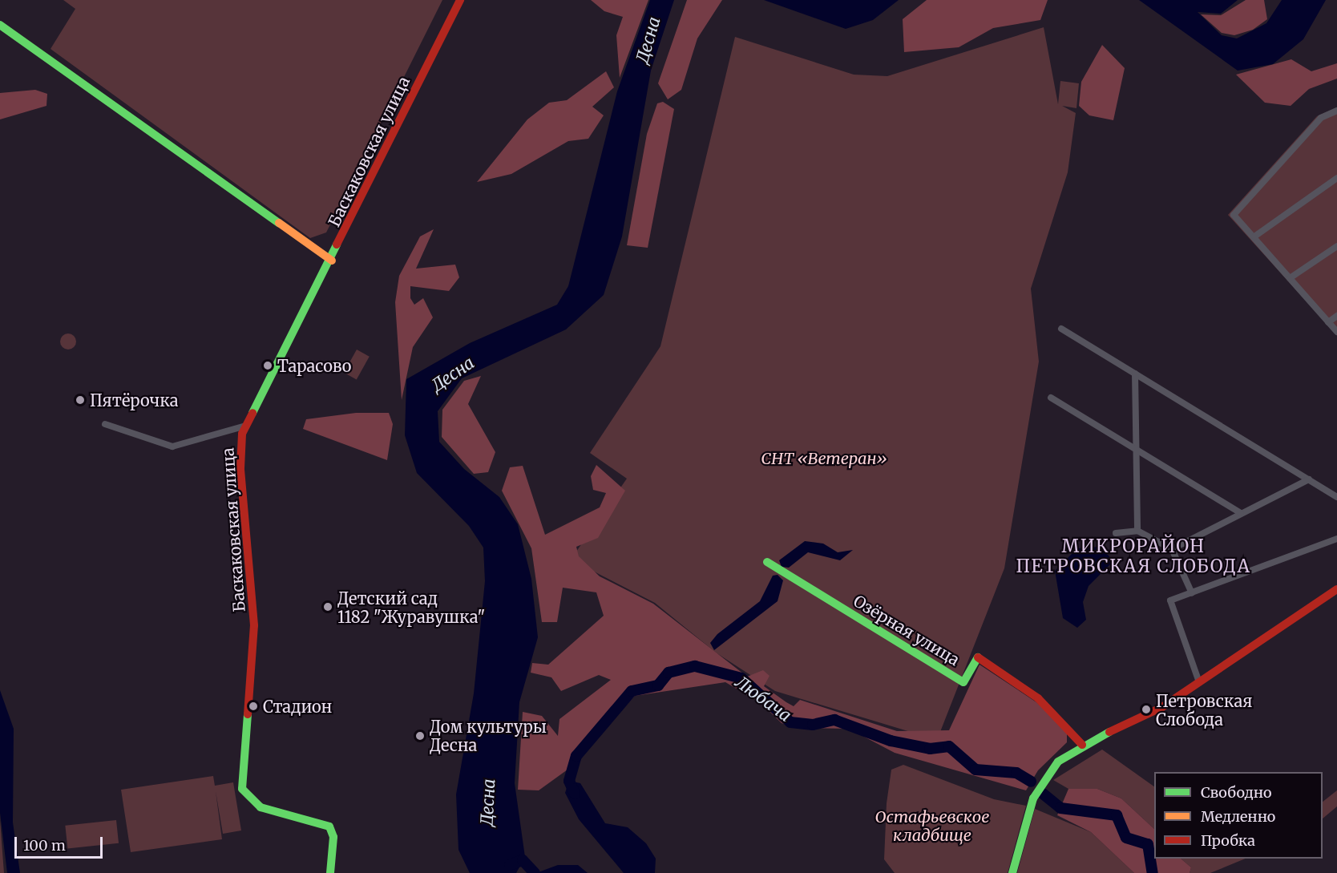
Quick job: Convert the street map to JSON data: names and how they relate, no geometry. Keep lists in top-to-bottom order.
{
  "streets": {
    "street": ["Баскаковская улица", "Озёрная улица"]
  },
  "districts": ["МИКРОРАЙОН ПЕТРОВСКАЯ СЛОБОДА"],
  "water": ["Десна", "Любача"],
  "parks": ["СНТ «Ветеран»", "Остафьевское кладбище"],
  "places": [
    "Тарасово",
    "Пятёрочка",
    "Детский сад 1182 \"Журавушка\"",
    "Стадион",
    "Петровская Слобода",
    "Дом культуры Десна"
  ],
  "legend": ["Свободно", "Медленно", "Пробка"],
  "scale_bar": "100 m"
}
